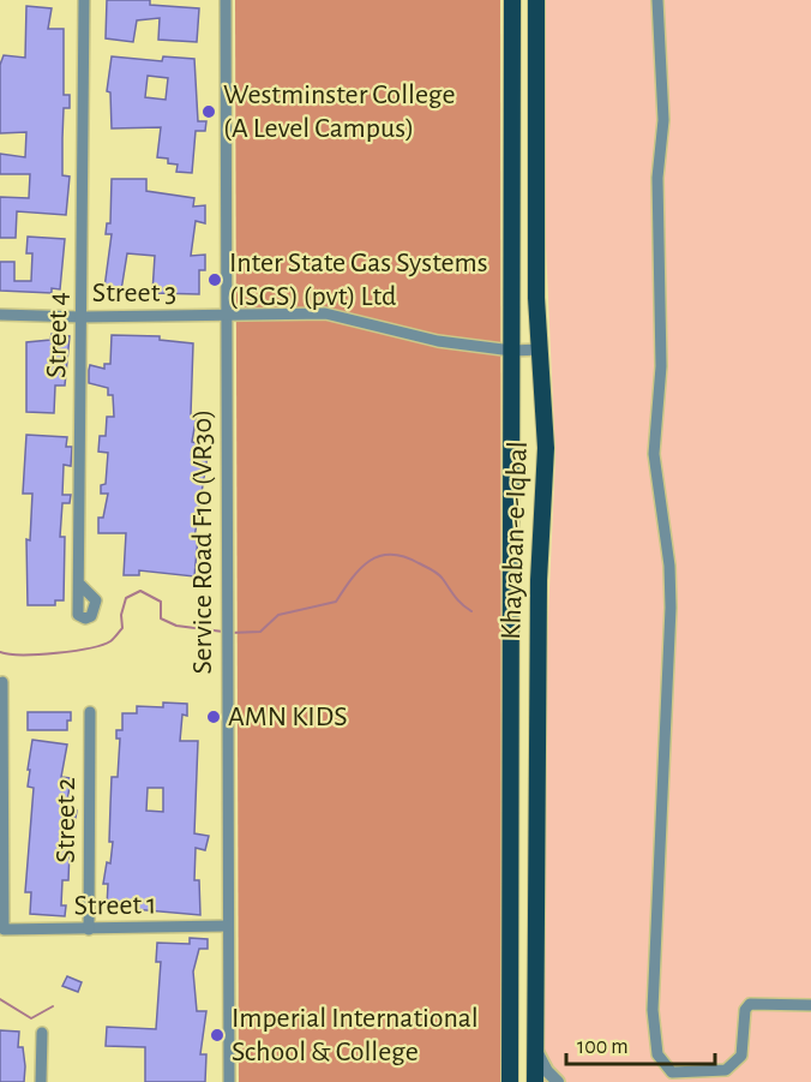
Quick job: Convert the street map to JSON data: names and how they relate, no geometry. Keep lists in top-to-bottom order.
{
  "streets": {
    "main road": ["Khayaban-e-Iqbal"],
    "street": [
      "Street 3",
      "Street 4",
      "Service Road F10 (VR30)",
      "Street 2",
      "Street 1"
    ]
  },
  "crossings": [
    ["Street 3", "Street 4"],
    ["Street 3", "Khayaban-e-Iqbal"],
    ["Street 3", "Service Road F10 (VR30)"],
    ["Service Road F10 (VR30)", "Street 1"],
    ["Street 2", "Street 1"]
  ],
  "places": [
    "Westminster College (A Level Campus)",
    "Inter State Gas Systems (ISGS) (pvt) Ltd",
    "AMN KIDS",
    "Imperial International School & College"
  ],
  "scale_bar": "100 m"
}
